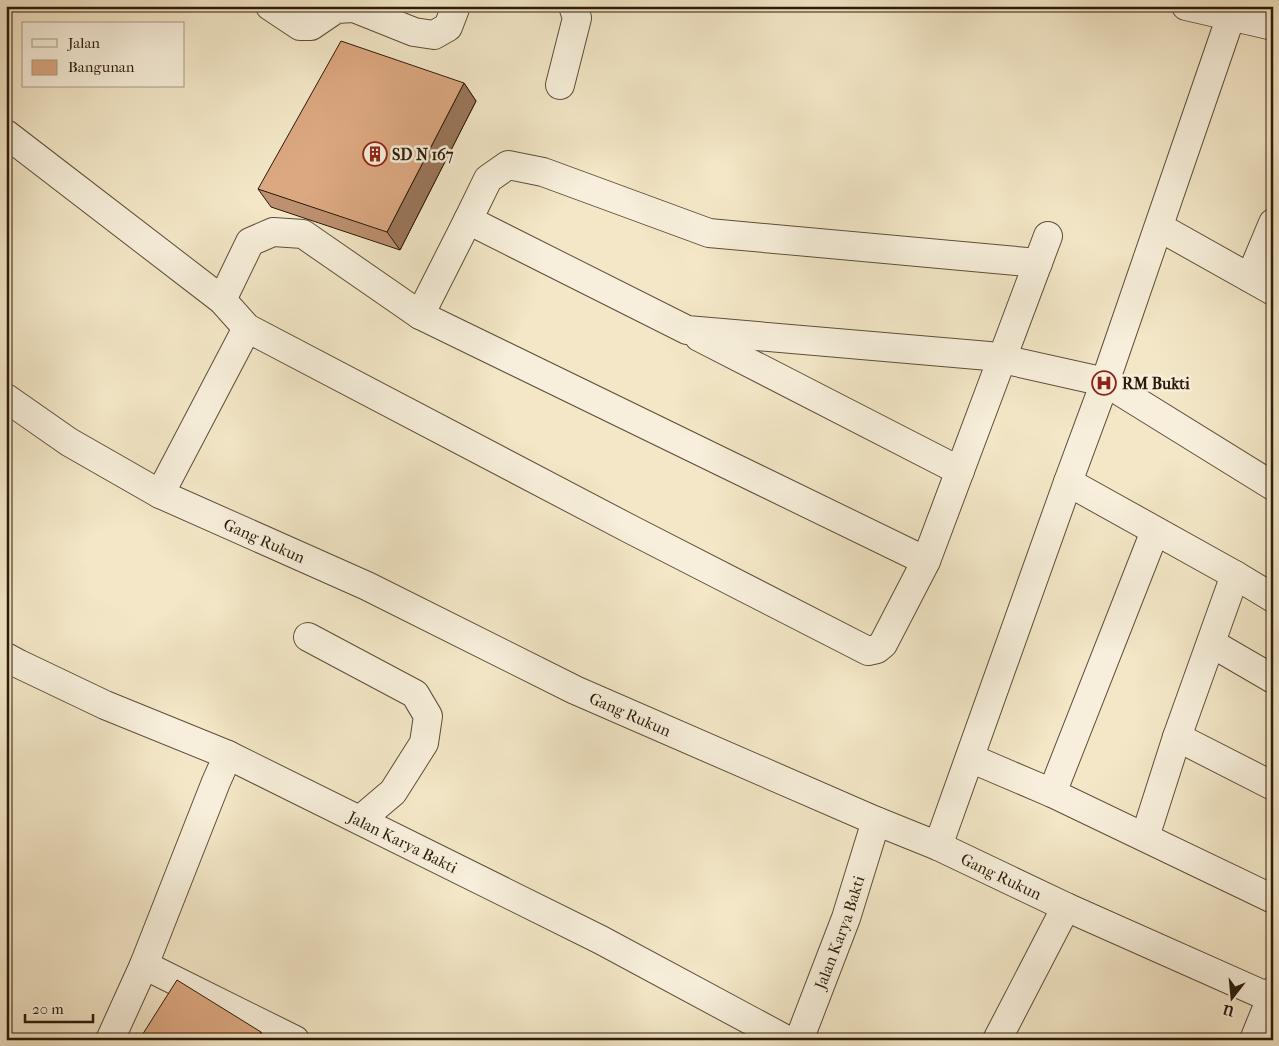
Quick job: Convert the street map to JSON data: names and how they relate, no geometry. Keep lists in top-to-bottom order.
{
  "streets": {
    "street": ["Gang Rukun", "Jalan Karya Bakti"]
  },
  "crossings": [
    ["Gang Rukun", "Jalan Karya Bakti"]
  ],
  "places": {
    "building": ["SD N 167"],
    "hospital": ["RM Bukti"]
  },
  "legend": ["Jalan", "Bangunan"],
  "scale_bar": "20 m",
  "north": "bottom"
}
